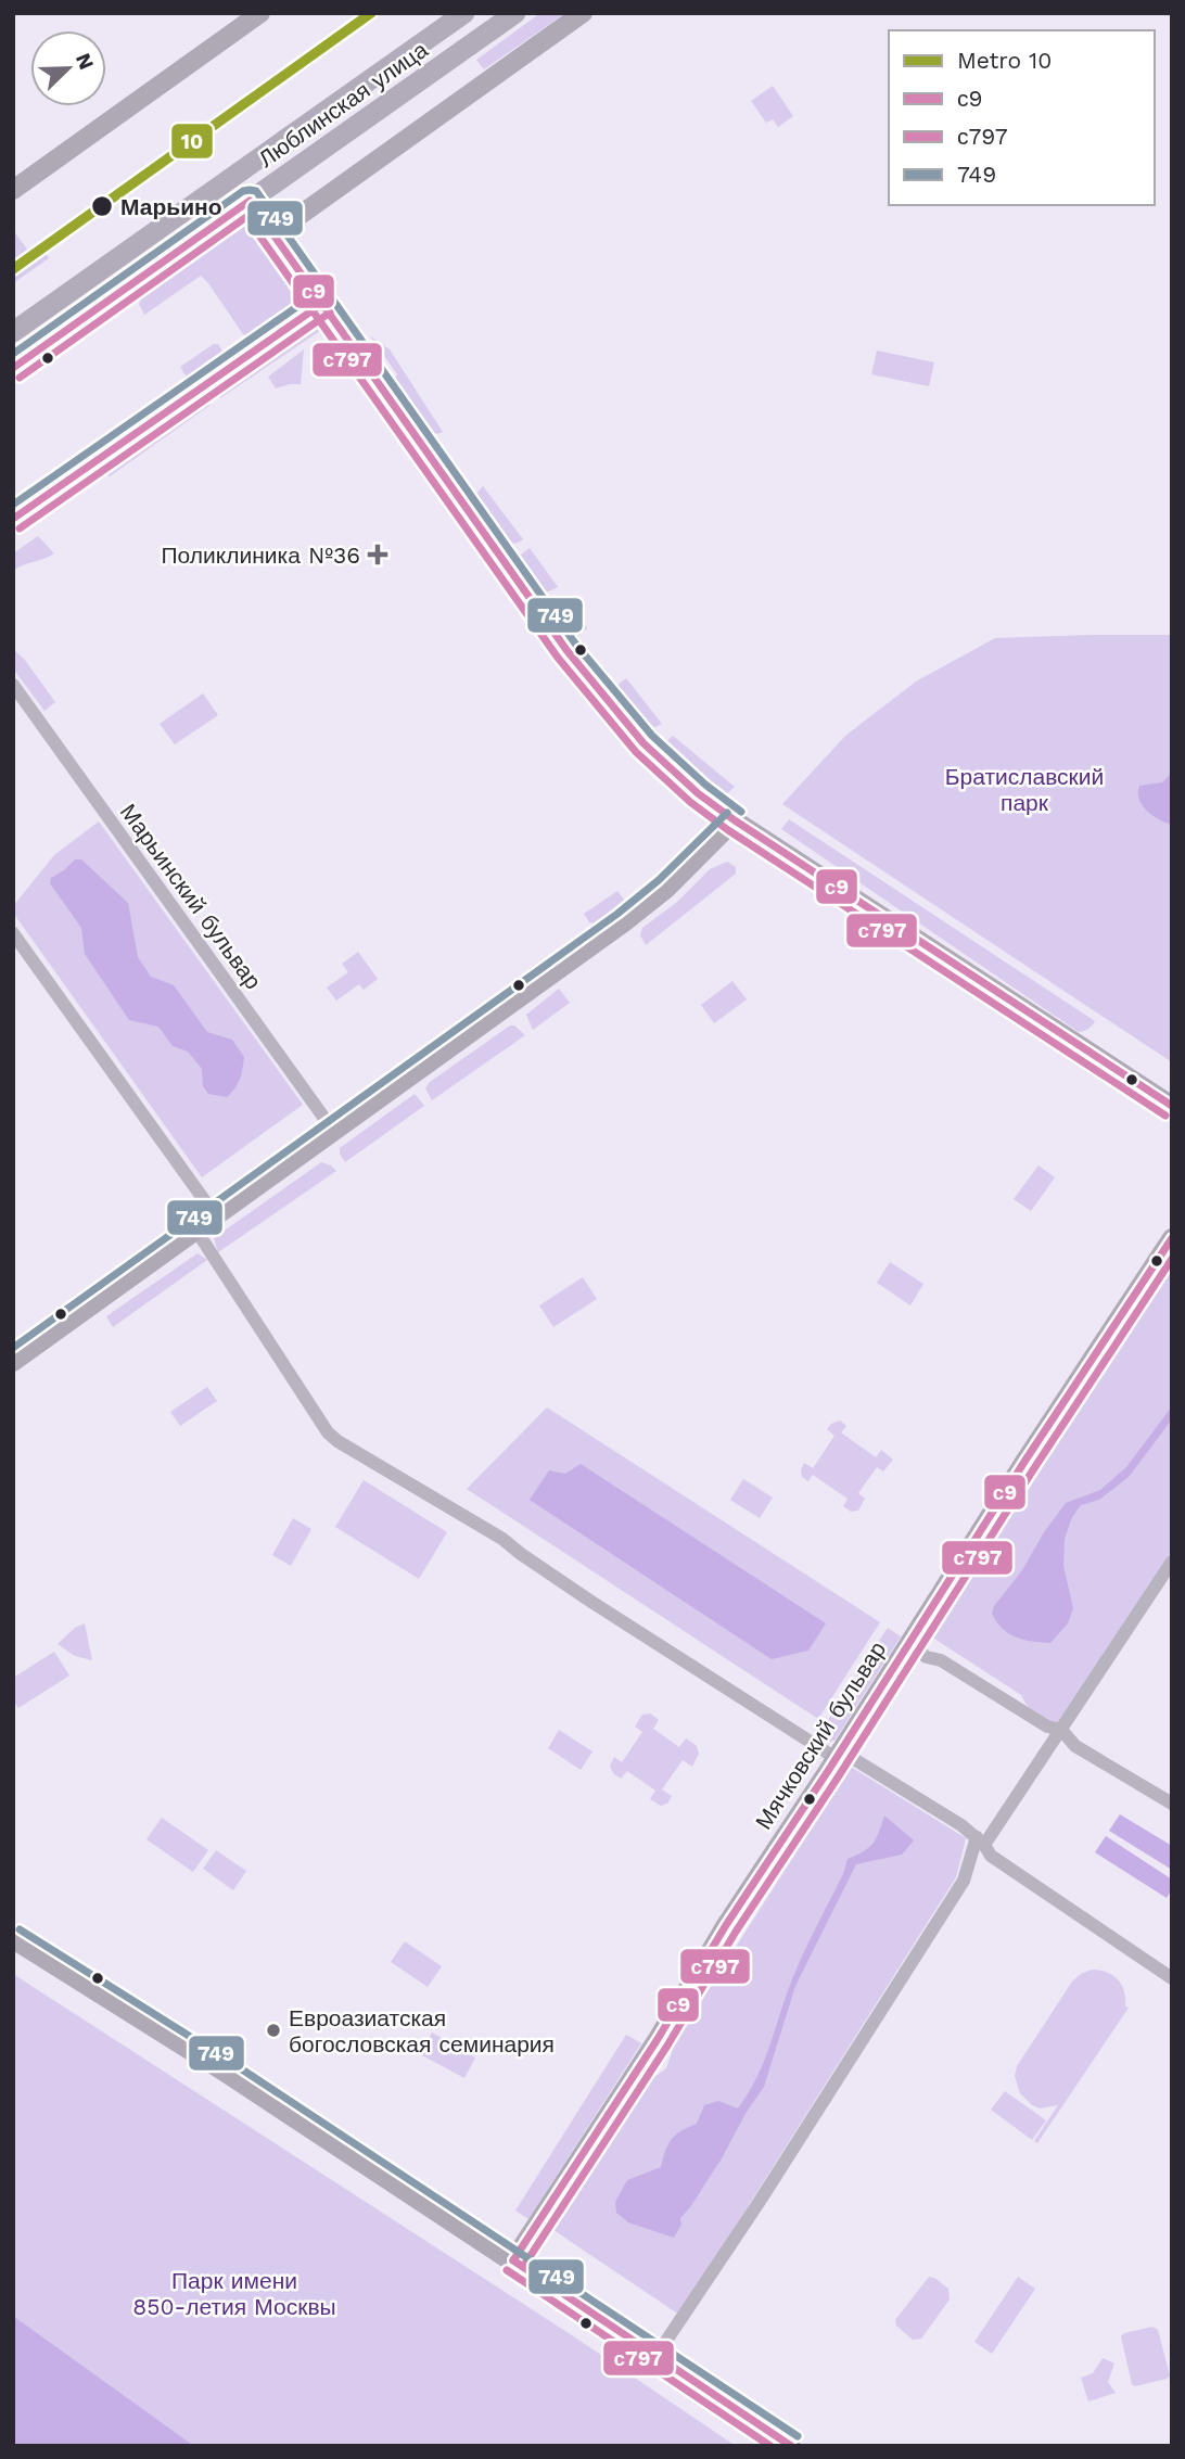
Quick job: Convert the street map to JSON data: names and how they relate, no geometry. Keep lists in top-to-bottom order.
{
  "streets": {
    "main road": ["Люблинская улица"],
    "street": ["Марьинский бульвар", "Мячковский бульвар"]
  },
  "parks": ["Братиславский парк", "Парк имени 850-летия Москвы"],
  "places": {
    "other": ["Марьино", "Евроазиатская богословская семинария"],
    "health": ["Поликлиника №36"]
  },
  "lines": [
    "metro line 10",
    "transit line 749",
    "transit line с9",
    "transit line с797"
  ],
  "legend": [
    "Metro 10",
    "с9",
    "с797",
    "749"
  ],
  "north": "top right"
}
